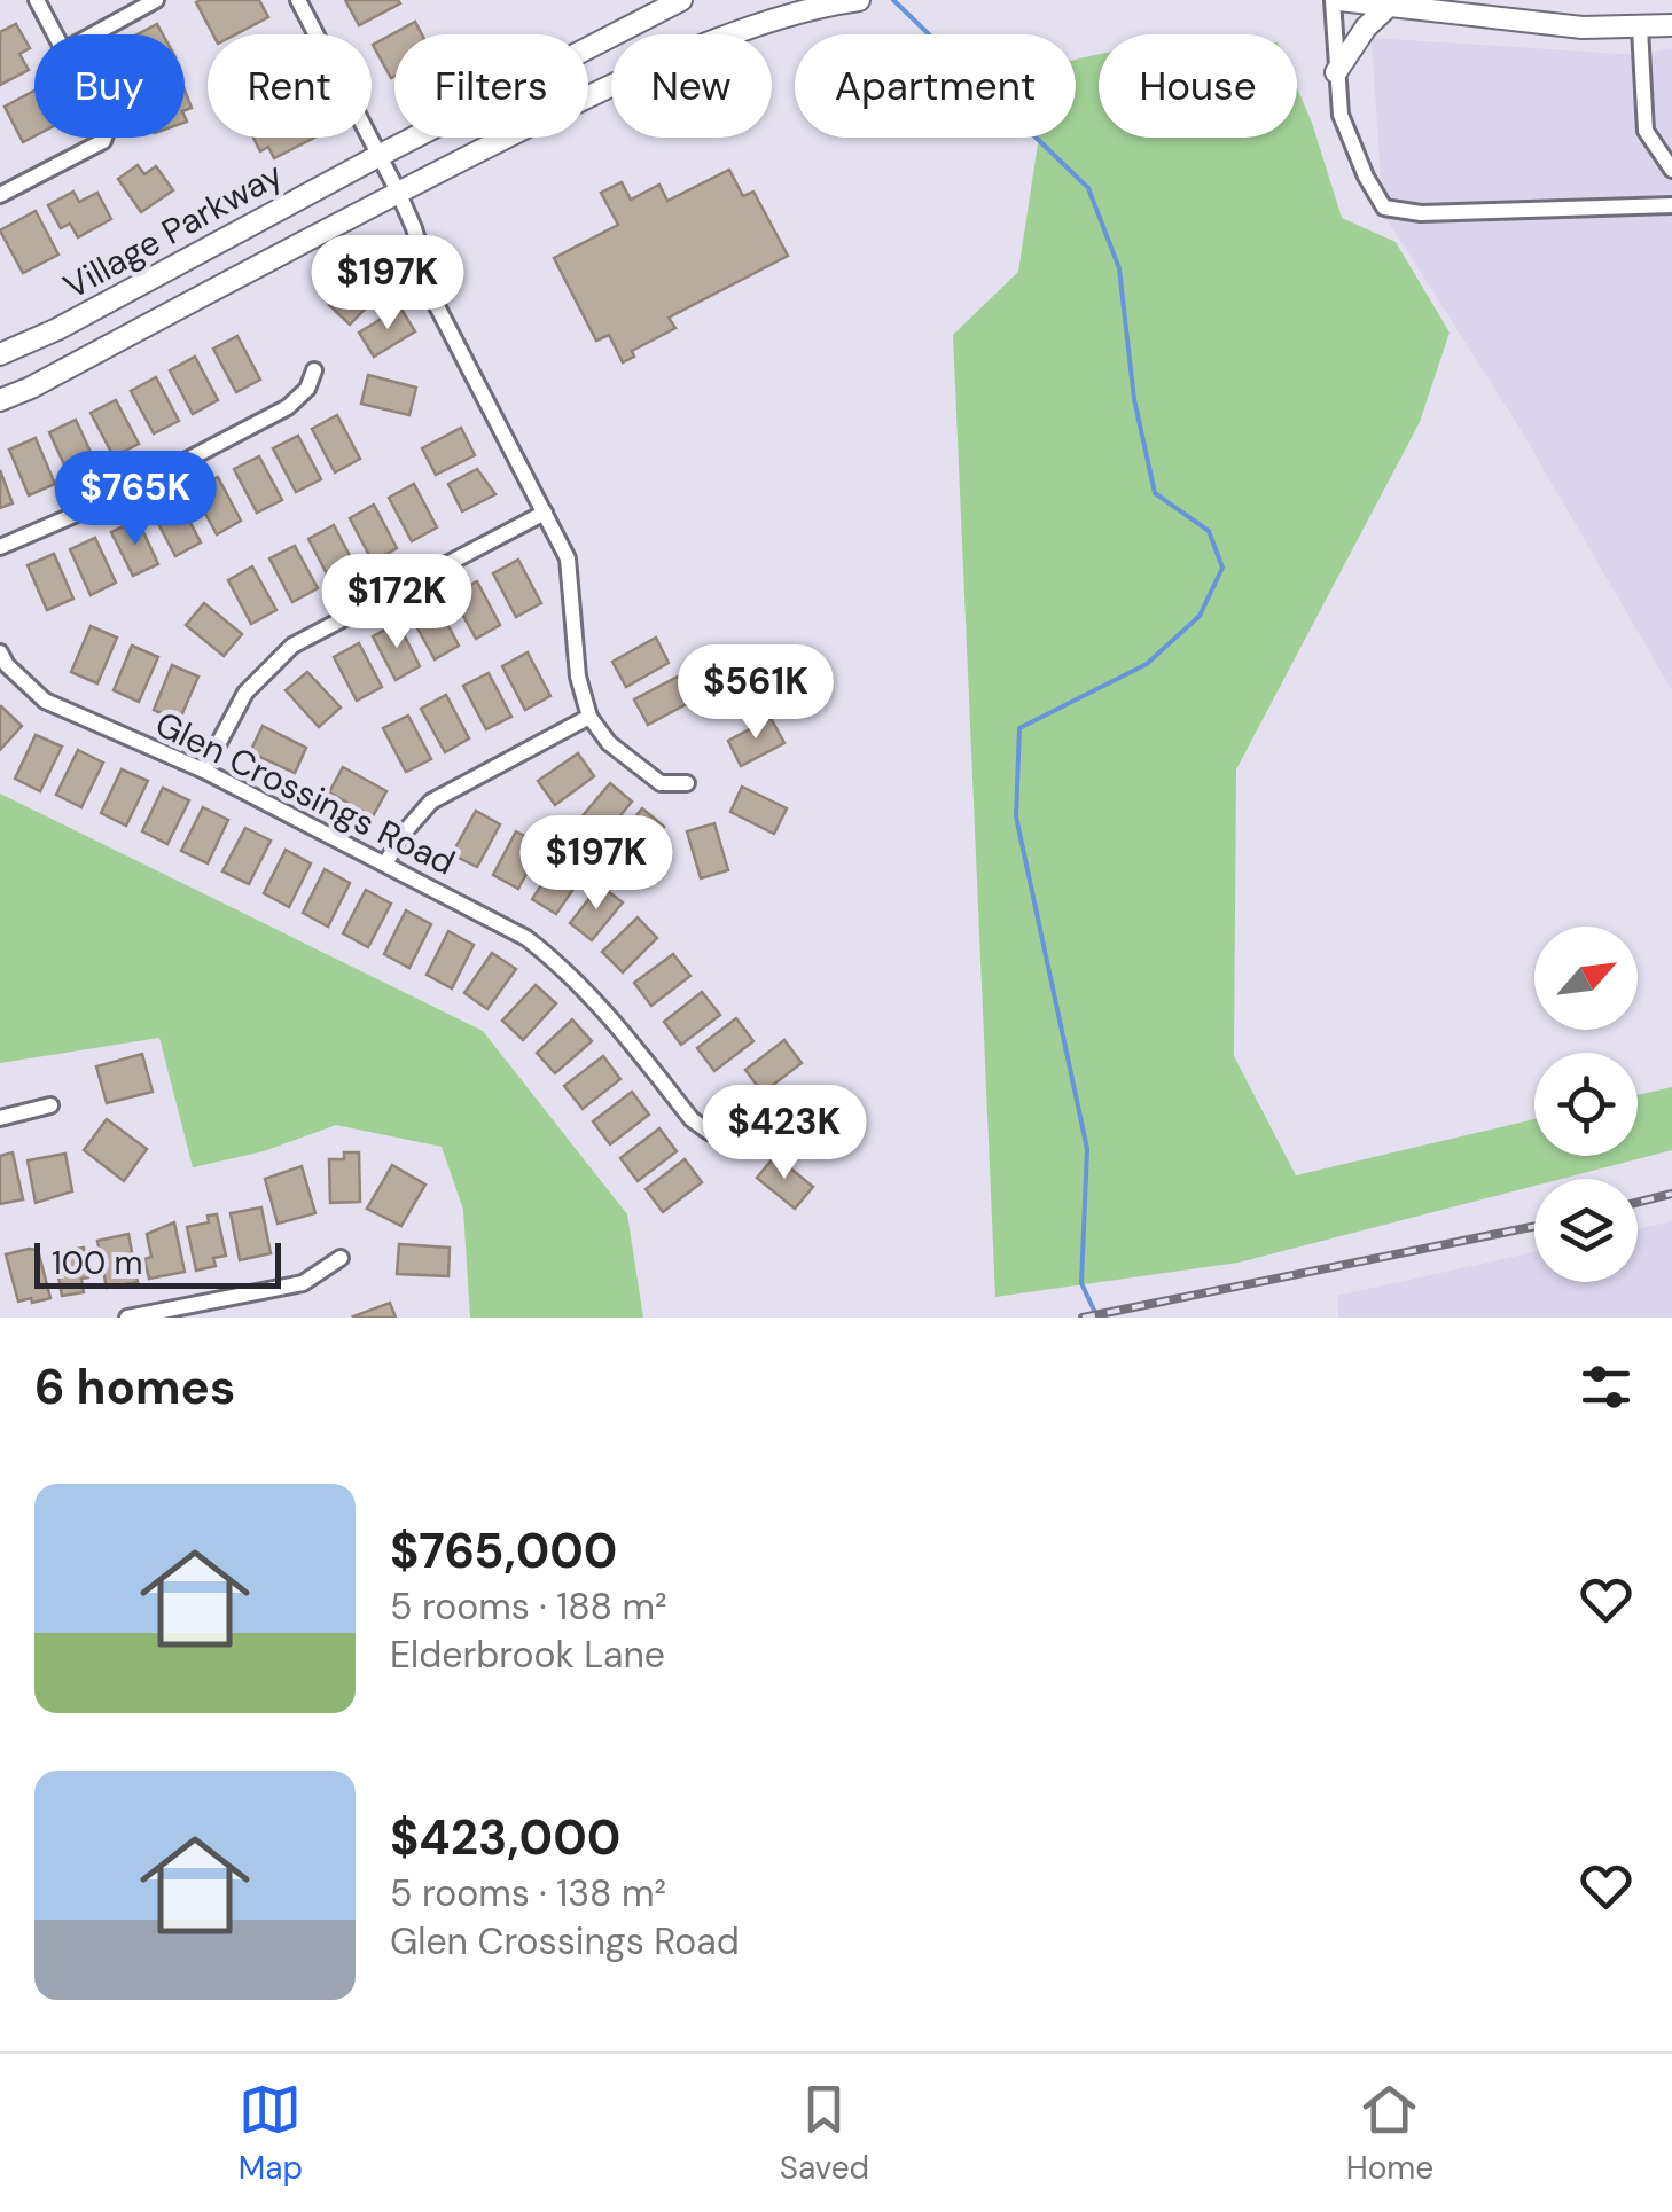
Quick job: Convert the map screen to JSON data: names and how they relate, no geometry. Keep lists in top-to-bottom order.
{
  "streets": {
    "main road": ["Village Parkway"],
    "street": ["Glen Crossings Road"]
  },
  "scale_bar": "100 m",
  "north": "top right",
  "page": {
    "chip": [
      "Buy",
      "Rent",
      "Filters",
      "New",
      "Apartment",
      "House"
    ],
    "price": [
      "$197K",
      "$765K",
      "$172K",
      "$561K",
      "$197K",
      "$423K"
    ],
    "scale": "100 m",
    "heading": "6 homes",
    "list": [
      {
        "name": "$765,000",
        "note": "5 rooms · 188 m² · Elderbrook Lane"
      },
      {
        "name": "$423,000",
        "note": "5 rooms · 138 m² · Glen Crossings Road"
      }
    ],
    "tabs": ["Map", "Saved", "Home"]
  }
}
